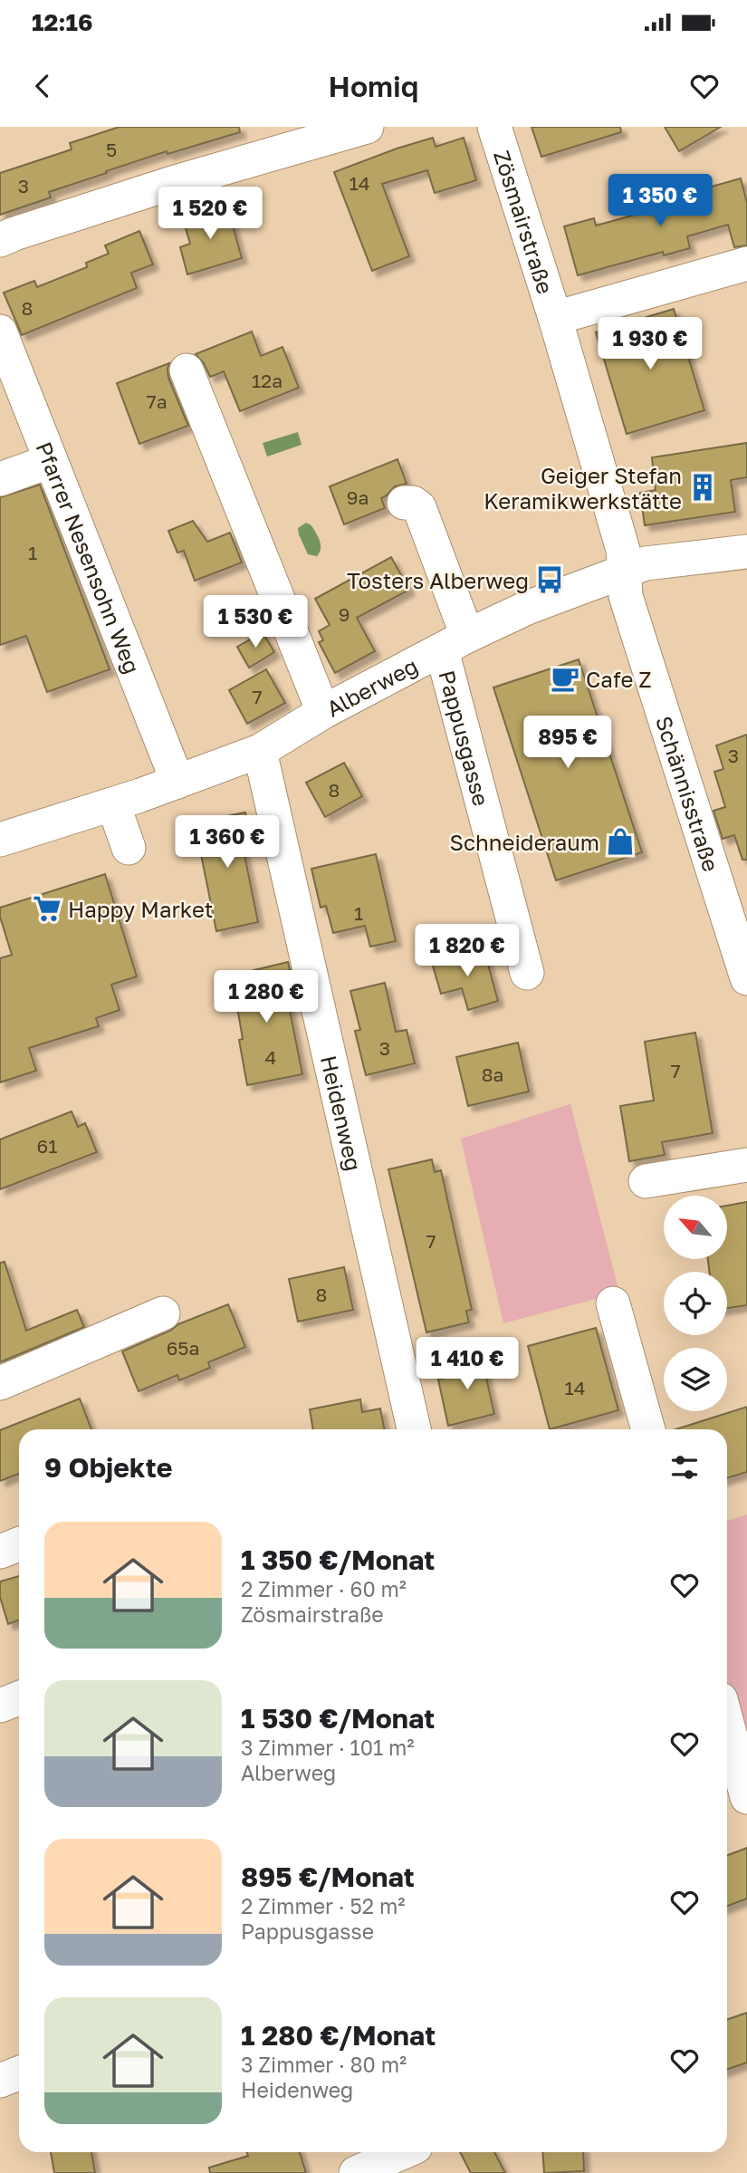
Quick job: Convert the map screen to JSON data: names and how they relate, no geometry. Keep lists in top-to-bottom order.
{
  "streets": {
    "street": [
      "Zösmairstraße",
      "Pfarrer Nesensohn Weg",
      "Alberweg",
      "Pappusgasse",
      "Schännisstraße",
      "Heidenweg"
    ]
  },
  "crossings": [
    ["Zösmairstraße", "Alberweg"],
    ["Zösmairstraße", "Schännisstraße"],
    ["Pfarrer Nesensohn Weg", "Alberweg"],
    ["Alberweg", "Pappusgasse"],
    ["Alberweg", "Schännisstraße"],
    ["Alberweg", "Heidenweg"]
  ],
  "places": {
    "building": ["Geiger Stefan Keramikwerkstätte"],
    "bus stop": ["Tosters Alberweg"],
    "cafe": ["Cafe Z"],
    "shop": ["Schneideraum"],
    "supermarket": ["Happy Market"]
  },
  "house_numbers": [
    "5",
    "14",
    "3",
    "8",
    "12a",
    "7a",
    "9a",
    "1",
    "9",
    "7",
    "3",
    "8",
    "1",
    "3",
    "4",
    "7",
    "8a",
    "61",
    "7",
    "8",
    "65a",
    "14"
  ],
  "north": "top left",
  "page": {
    "status": "12:16",
    "header": "Homiq",
    "price": [
      "1 350 €",
      "1 520 €",
      "1 930 €",
      "1 530 €",
      "895 €",
      "1 360 €",
      "1 820 €",
      "1 280 €",
      "1 410 €"
    ],
    "heading": "9 Objekte",
    "list": [
      {
        "name": "1 350 €/Monat",
        "note": "2 Zimmer · 60 m² · Zösmairstraße"
      },
      {
        "name": "1 530 €/Monat",
        "note": "3 Zimmer · 101 m² · Alberweg"
      },
      {
        "name": "895 €/Monat",
        "note": "2 Zimmer · 52 m² · Pappusgasse"
      },
      {
        "name": "1 280 €/Monat",
        "note": "3 Zimmer · 80 m² · Heidenweg"
      }
    ]
  }
}
